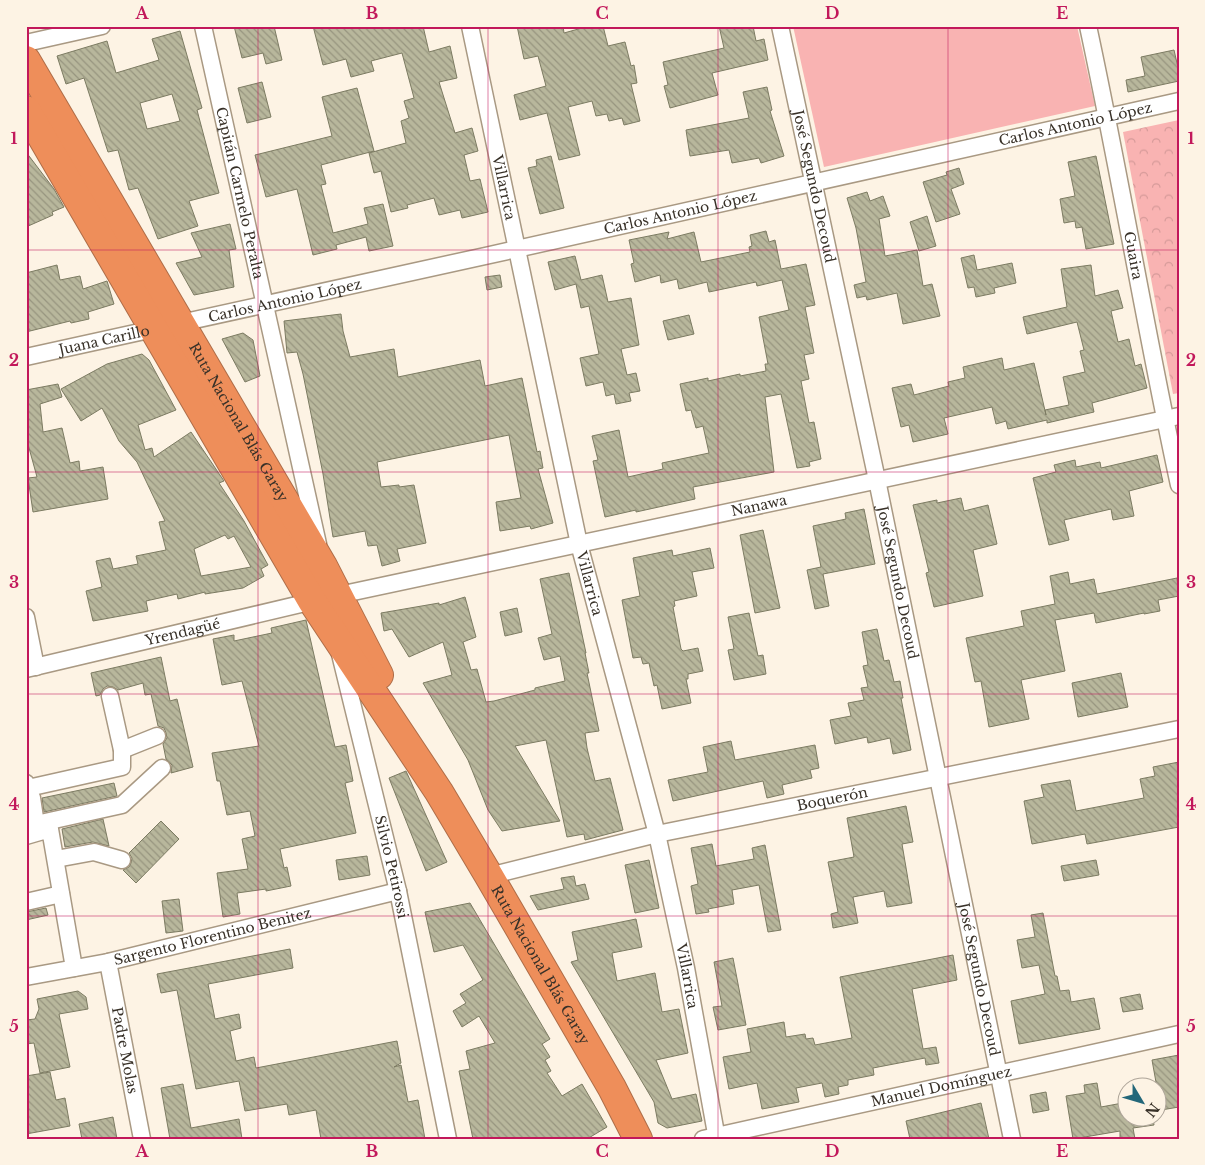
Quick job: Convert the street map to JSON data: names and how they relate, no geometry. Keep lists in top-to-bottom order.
{
  "streets": {
    "highway": ["Ruta Nacional Blás Garay"],
    "street": [
      "Carlos Antonio López",
      "José Segundo Decoud",
      "Villarrica",
      "Capitán Carmelo Peralta",
      "Guaira",
      "Juana Carillo",
      "Nanawa",
      "Yrendagüé",
      "Boquerón",
      "Silvio Petirossi",
      "Sargento Florentino Benitez",
      "Padre Molas",
      "Manuel Domínguez"
    ]
  },
  "crossings": [
    ["Carlos Antonio López", "José Segundo Decoud"],
    ["Carlos Antonio López", "Villarrica"],
    ["Carlos Antonio López", "Capitán Carmelo Peralta"],
    ["Carlos Antonio López", "Guaira"],
    ["Carlos Antonio López", "Juana Carillo"],
    ["Carlos Antonio López", "Ruta Nacional Blás Garay"],
    ["José Segundo Decoud", "Nanawa"],
    ["José Segundo Decoud", "Boquerón"],
    ["José Segundo Decoud", "Manuel Domínguez"],
    ["Villarrica", "Nanawa"],
    ["Villarrica", "Boquerón"],
    ["Villarrica", "Manuel Domínguez"],
    ["Capitán Carmelo Peralta", "Ruta Nacional Blás Garay"],
    ["Guaira", "Nanawa"],
    ["Juana Carillo", "Ruta Nacional Blás Garay"],
    ["Ruta Nacional Blás Garay", "Nanawa"],
    ["Ruta Nacional Blás Garay", "Yrendagüé"],
    ["Ruta Nacional Blás Garay", "Boquerón"],
    ["Ruta Nacional Blás Garay", "Silvio Petirossi"],
    ["Nanawa", "Yrendagüé"],
    ["Nanawa", "Silvio Petirossi"],
    ["Yrendagüé", "Silvio Petirossi"],
    ["Silvio Petirossi", "Sargento Florentino Benitez"],
    ["Sargento Florentino Benitez", "Padre Molas"]
  ],
  "north": "bottom right",
  "grid": {
    "columns": [
      "A",
      "B",
      "C",
      "D",
      "E"
    ],
    "rows": [
      "1",
      "2",
      "3",
      "4",
      "5"
    ]
  }
}
